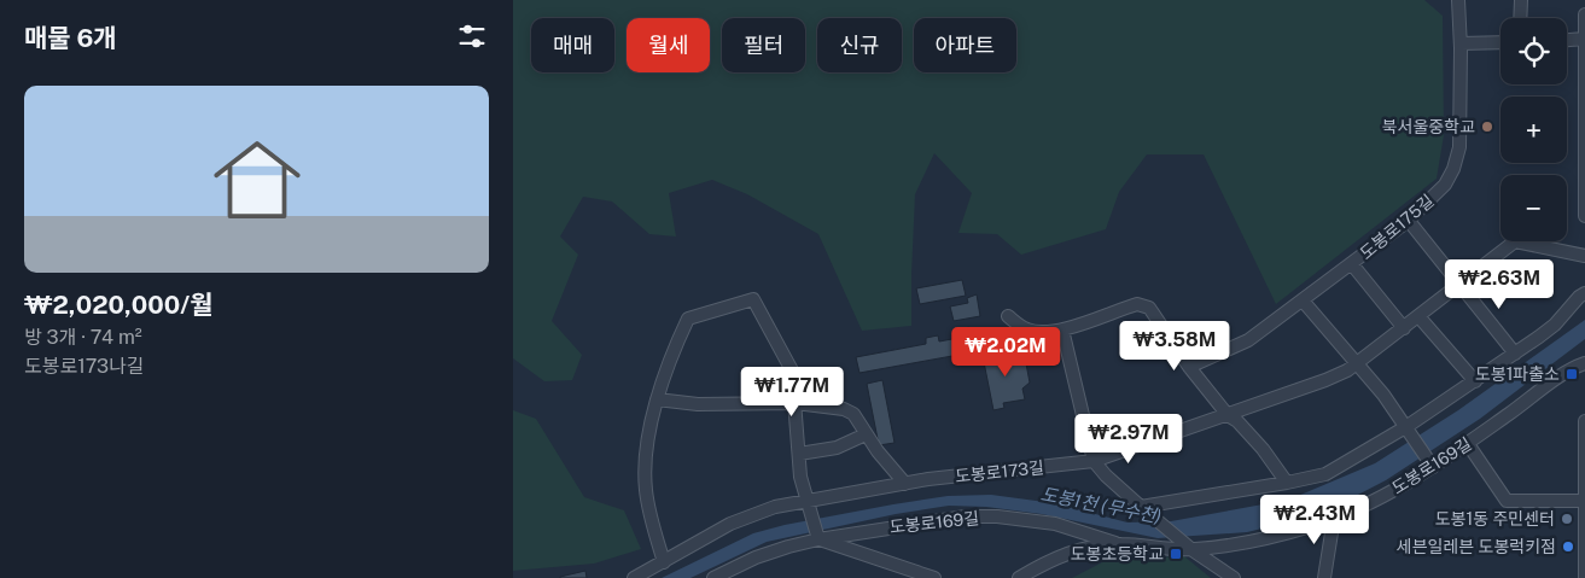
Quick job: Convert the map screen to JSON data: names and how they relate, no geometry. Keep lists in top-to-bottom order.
{
  "streets": {
    "street": ["도봉로175길", "도봉로169길", "도봉로173길"]
  },
  "water": ["도봉1천 (무수천)"],
  "places": {
    "other": ["북서울중학교", "도봉1동 주민센터", "세븐일레븐 도봉럭키점"],
    "transit": ["도봉1파출소", "도봉초등학교"]
  },
  "page": {
    "heading": "매물 6개",
    "map_buttons": ["+", "−"],
    "chip": [
      "매매",
      "월세",
      "필터",
      "신규",
      "아파트"
    ],
    "list": [
      {
        "name": "₩2,020,000/월",
        "note": "방 3개 · 74 m² · 도봉로173나길"
      }
    ],
    "price": [
      "₩2.63M",
      "₩3.58M",
      "₩2.02M",
      "₩1.77M",
      "₩2.97M",
      "₩2.43M"
    ]
  }
}
